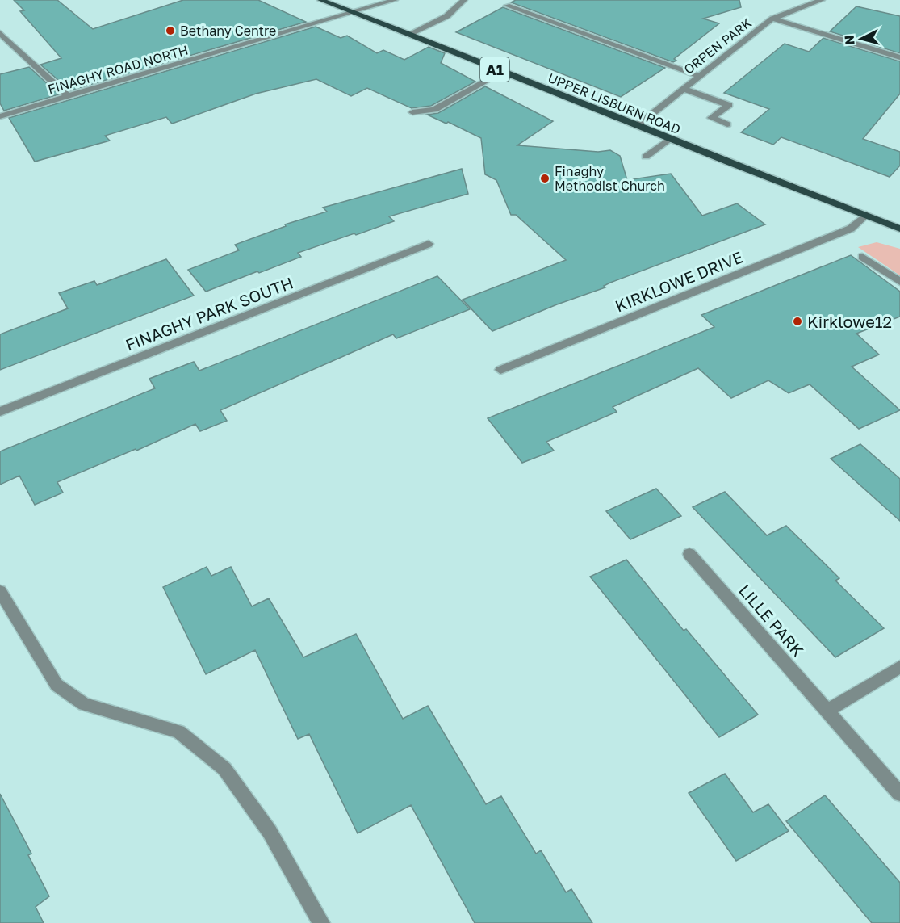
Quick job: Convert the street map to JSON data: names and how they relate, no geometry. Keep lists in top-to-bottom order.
{
  "streets": {
    "main road": ["A1", "UPPER LISBURN ROAD"],
    "street": [
      "ORPEN PARK",
      "FINAGHY ROAD NORTH",
      "KIRKLOWE DRIVE",
      "FINAGHY PARK SOUTH",
      "LILLE PARK"
    ]
  },
  "crossings": [
    ["ORPEN PARK", "UPPER LISBURN ROAD"],
    ["FINAGHY ROAD NORTH", "UPPER LISBURN ROAD"],
    ["UPPER LISBURN ROAD", "KIRKLOWE DRIVE"]
  ],
  "places": ["Bethany Centre", "Finaghy Methodist Church", "Kirklowe12"],
  "north": "left"
}
